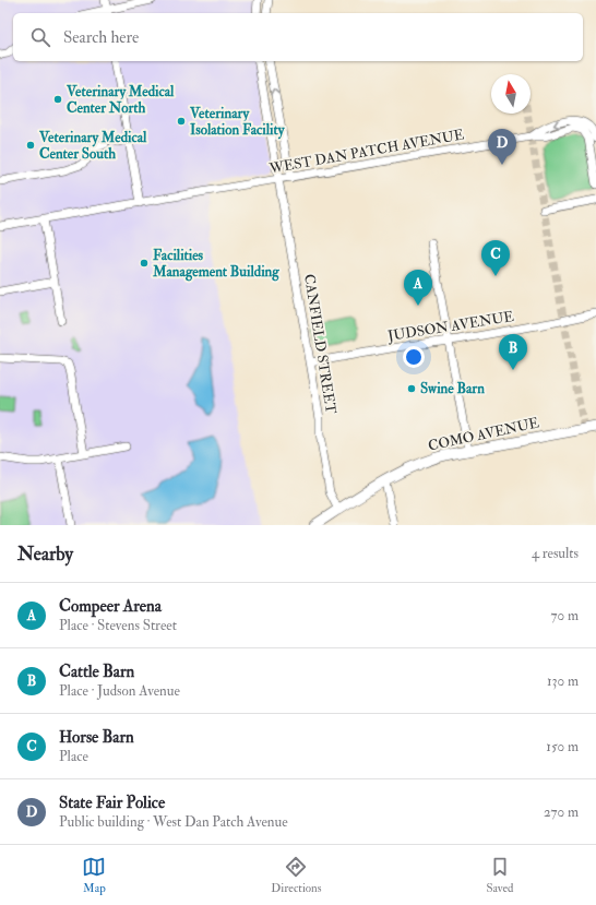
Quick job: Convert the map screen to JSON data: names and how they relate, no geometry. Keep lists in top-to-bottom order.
{
  "streets": {
    "main road": ["COMO AVENUE"],
    "street": ["WEST DAN PATCH AVENUE", "JUDSON AVENUE", "CANFIELD STREET"]
  },
  "crossings": [
    ["WEST DAN PATCH AVENUE", "CANFIELD STREET"],
    ["JUDSON AVENUE", "CANFIELD STREET"],
    ["CANFIELD STREET", "COMO AVENUE"]
  ],
  "places": [
    "Veterinary Medical Center North",
    "Veterinary Isolation Facility",
    "Veterinary Medical Center South",
    "Facilities Management Building",
    "Swine Barn"
  ],
  "north": "top",
  "page": {
    "search": "Search here",
    "pins": [
      "D",
      "C",
      "A",
      "B"
    ],
    "heading": ["Nearby", "4 results"],
    "list": [
      {
        "mark": "A",
        "name": "Compeer Arena",
        "note": "Place · Stevens Street",
        "value": "70 m"
      },
      {
        "mark": "B",
        "name": "Cattle Barn",
        "note": "Place · Judson Avenue",
        "value": "130 m"
      },
      {
        "mark": "C",
        "name": "Horse Barn",
        "note": "Place",
        "value": "150 m"
      },
      {
        "mark": "D",
        "name": "State Fair Police",
        "note": "Public building · West Dan Patch Avenue",
        "value": "270 m"
      }
    ],
    "nav": ["Map", "Directions", "Saved"]
  }
}
